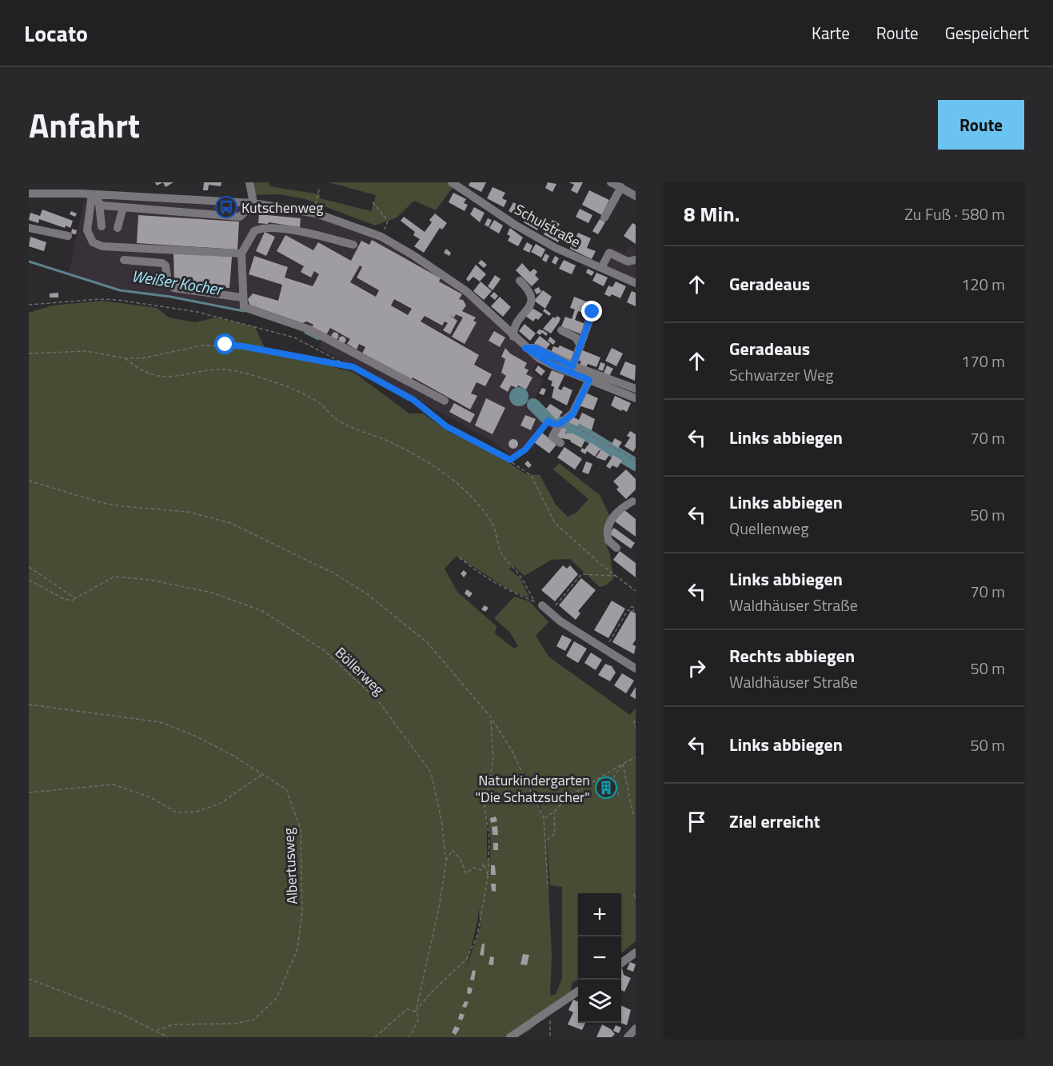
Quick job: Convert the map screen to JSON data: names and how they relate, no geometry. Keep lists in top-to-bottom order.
{
  "streets": {
    "street": ["Schulstraße"],
    "path": ["Böllerweg", "Albertusweg"]
  },
  "water": ["Weißer Kocher"],
  "places": {
    "bus stop": ["Kutschenweg"],
    "building": ["Naturkindergarten \"Die Schatzsucher\""]
  },
  "page": {
    "header": "Locato",
    "nav": ["Karte", "Route", "Gespeichert"],
    "title": "Anfahrt",
    "buttons": "Route",
    "heading": ["8 Min.", "Zu Fuß · 580 m"],
    "list": [
      ["Geradeaus", "120 m"],
      ["Geradeaus", "Schwarzer Weg", "170 m"],
      ["Links abbiegen", "70 m"],
      ["Links abbiegen", "Quellenweg", "50 m"],
      ["Links abbiegen", "Waldhäuser Straße", "70 m"],
      ["Rechts abbiegen", "Waldhäuser Straße", "50 m"],
      ["Links abbiegen", "50 m"],
      "Ziel erreicht"
    ],
    "map_buttons": ["+", "−"]
  }
}
